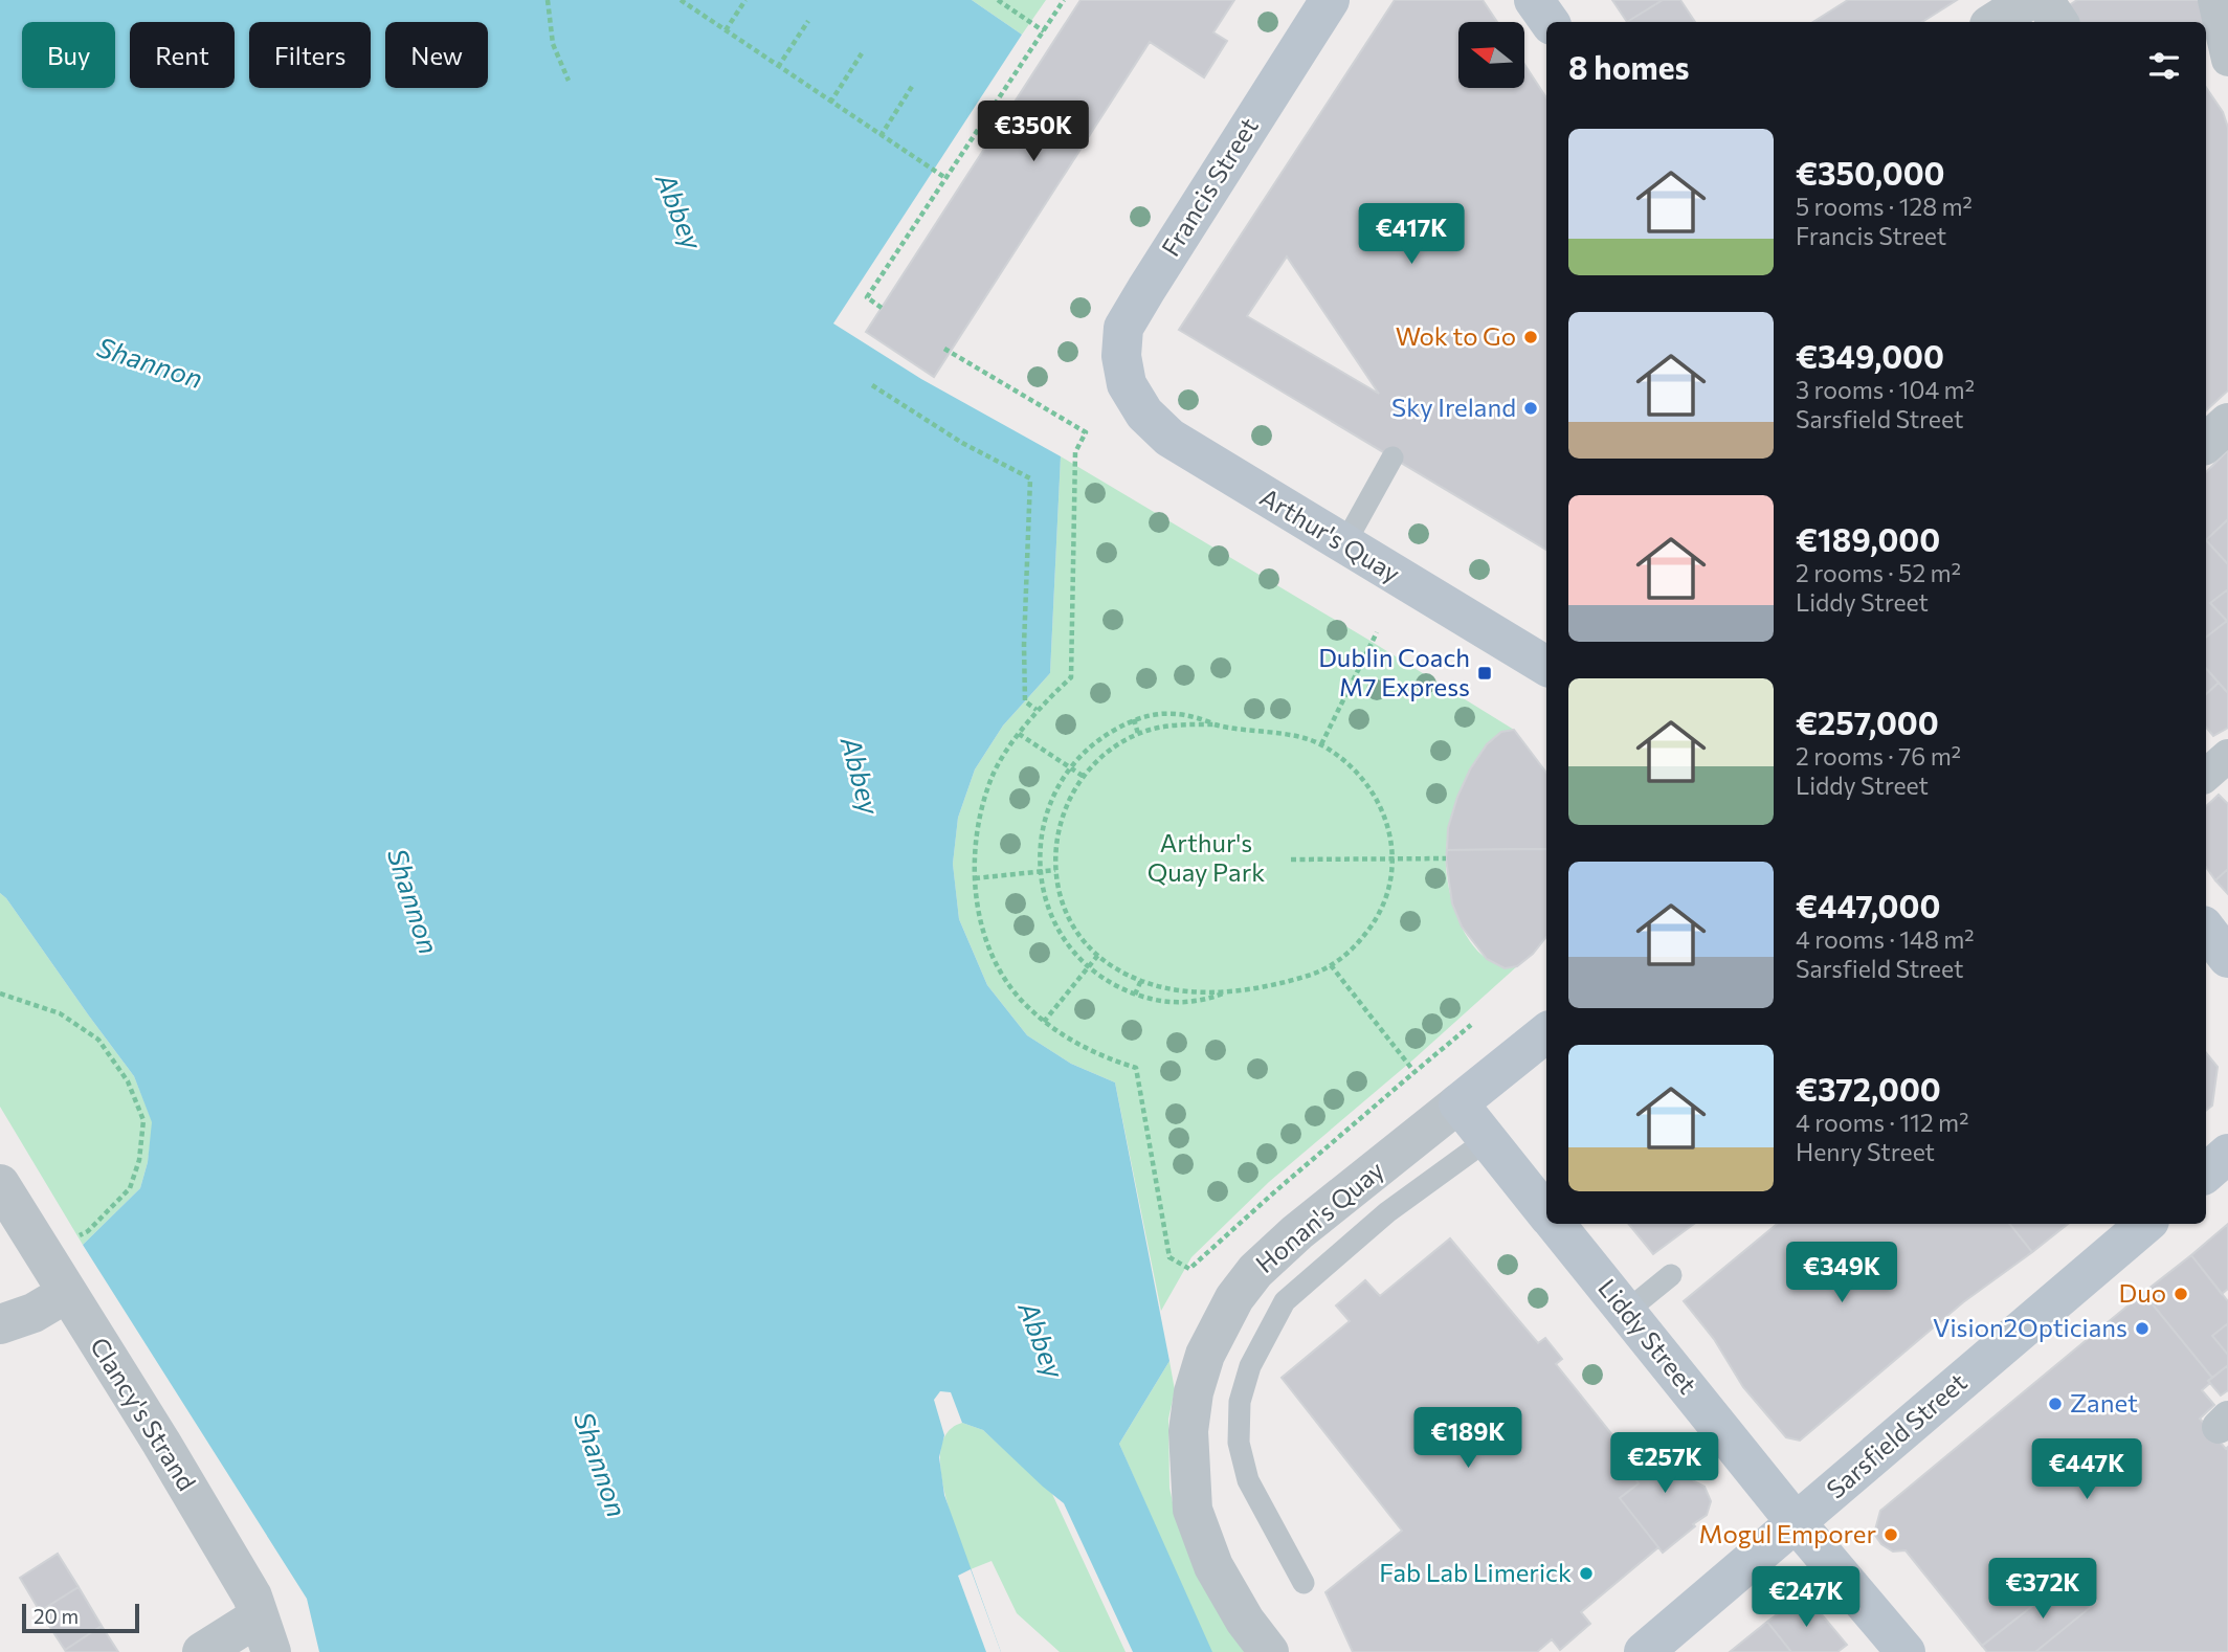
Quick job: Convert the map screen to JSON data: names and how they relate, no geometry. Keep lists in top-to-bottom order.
{
  "streets": {
    "main road": [
      "Francis Street",
      "Arthur's Quay",
      "Honan's Quay",
      "Liddy Street",
      "Sarsfield Street"
    ],
    "street": ["Clancy's Strand"]
  },
  "crossings": [
    ["Francis Street", "Arthur's Quay"],
    ["Honan's Quay", "Liddy Street"],
    ["Liddy Street", "Sarsfield Street"]
  ],
  "water": ["Abbey", "Shannon"],
  "parks": ["Arthur's Quay Park"],
  "places": {
    "other": [
      "Wok to Go",
      "Sky Ireland",
      "Duo",
      "Vision2Opticians",
      "Zanet",
      "Mogul Emporer",
      "Fab Lab Limerick"
    ],
    "transit": ["Dublin Coach M7 Express"]
  },
  "scale_bar": "20 m",
  "north": "left",
  "page": {
    "chip": [
      "Buy",
      "Rent",
      "Filters",
      "New"
    ],
    "heading": "8 homes",
    "price": [
      "€350K",
      "€417K",
      "€349K",
      "€189K",
      "€257K",
      "€447K",
      "€372K",
      "€247K"
    ],
    "list": [
      {
        "name": "€350,000",
        "note": "5 rooms · 128 m² · Francis Street"
      },
      {
        "name": "€349,000",
        "note": "3 rooms · 104 m² · Sarsfield Street"
      },
      {
        "name": "€189,000",
        "note": "2 rooms · 52 m² · Liddy Street"
      },
      {
        "name": "€257,000",
        "note": "2 rooms · 76 m² · Liddy Street"
      },
      {
        "name": "€447,000",
        "note": "4 rooms · 148 m² · Sarsfield Street"
      },
      {
        "name": "€372,000",
        "note": "4 rooms · 112 m² · Henry Street"
      }
    ],
    "scale": "20 m"
  }
}
